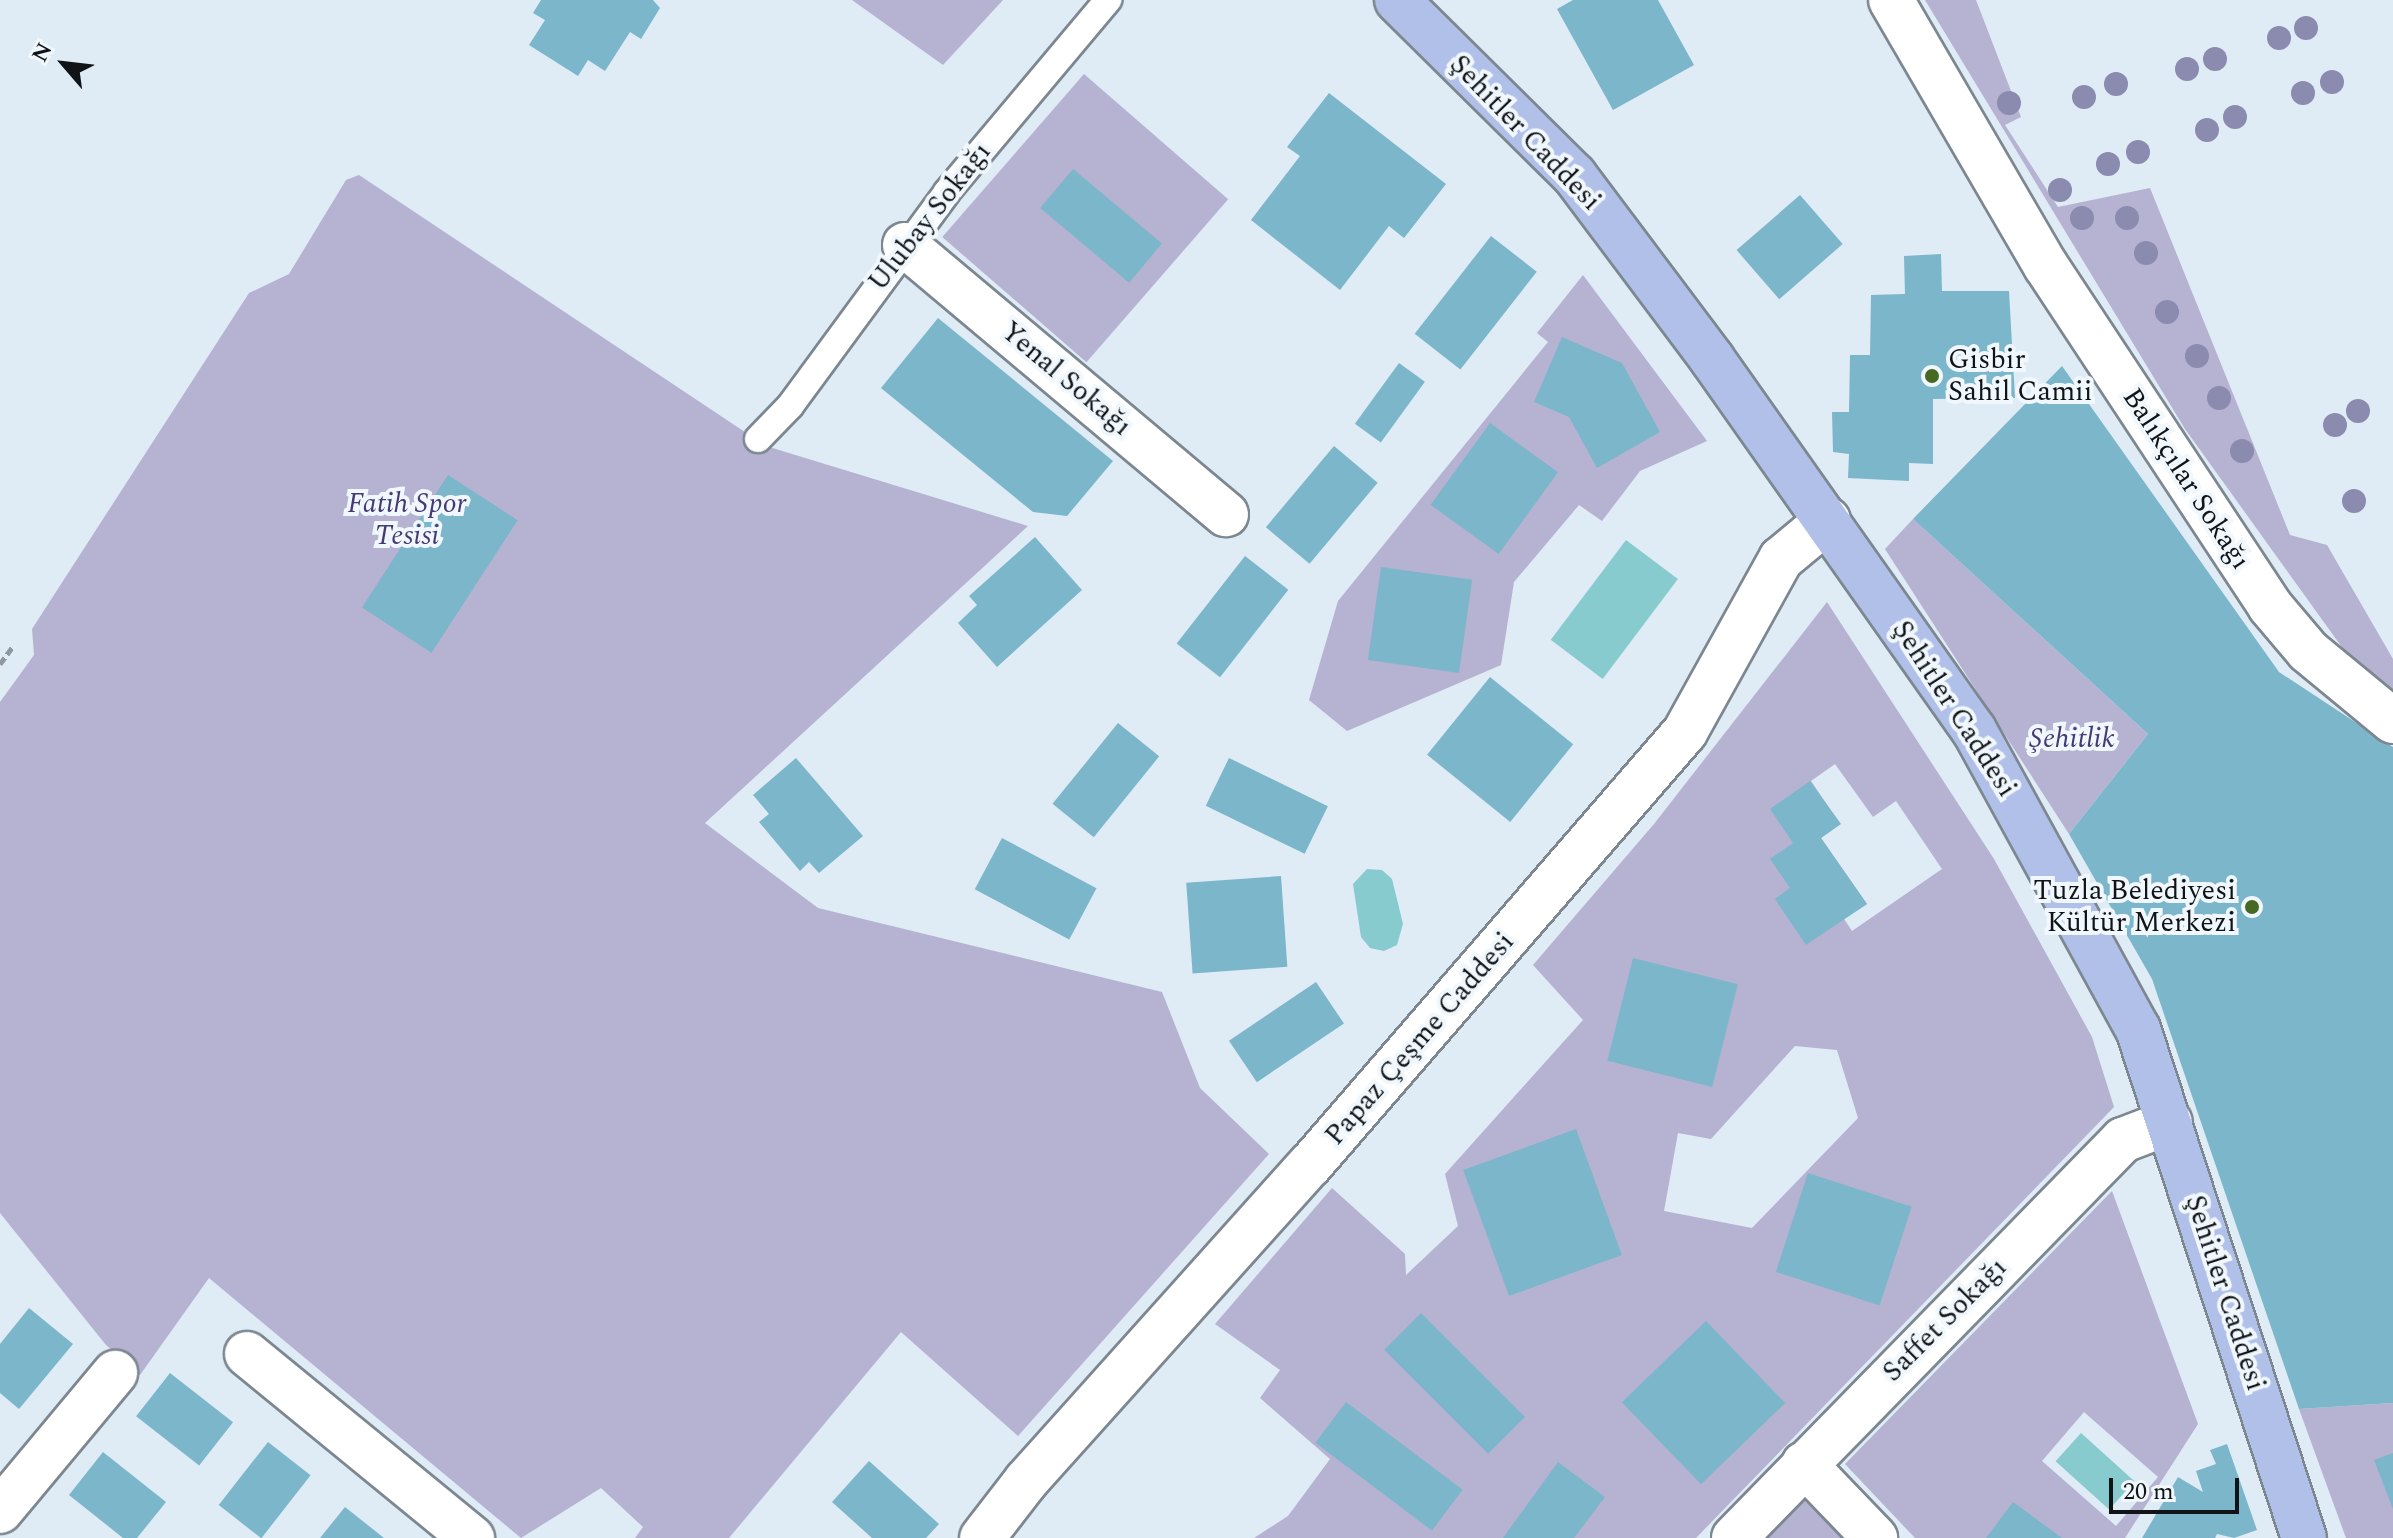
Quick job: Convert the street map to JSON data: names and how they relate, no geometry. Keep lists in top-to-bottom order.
{
  "streets": {
    "main road": ["Şehitler Caddesi"],
    "street": [
      "Yenal Sokağı",
      "Balıkçılar Sokağı",
      "Papaz Çeşme Caddesi",
      "Saffet Sokağı"
    ],
    "lane": ["Ulubay Sokağı"]
  },
  "crossings": [
    ["Şehitler Caddesi", "Papaz Çeşme Caddesi"],
    ["Şehitler Caddesi", "Saffet Sokağı"],
    ["Ulubay Sokağı", "Yenal Sokağı"]
  ],
  "parks": ["Fatih Spor Tesisi", "Şehitlik"],
  "places": ["Gisbir Sahil Camii", "Tuzla Belediyesi Kültür Merkezi"],
  "scale_bar": "20 m",
  "north": "top left"
}
